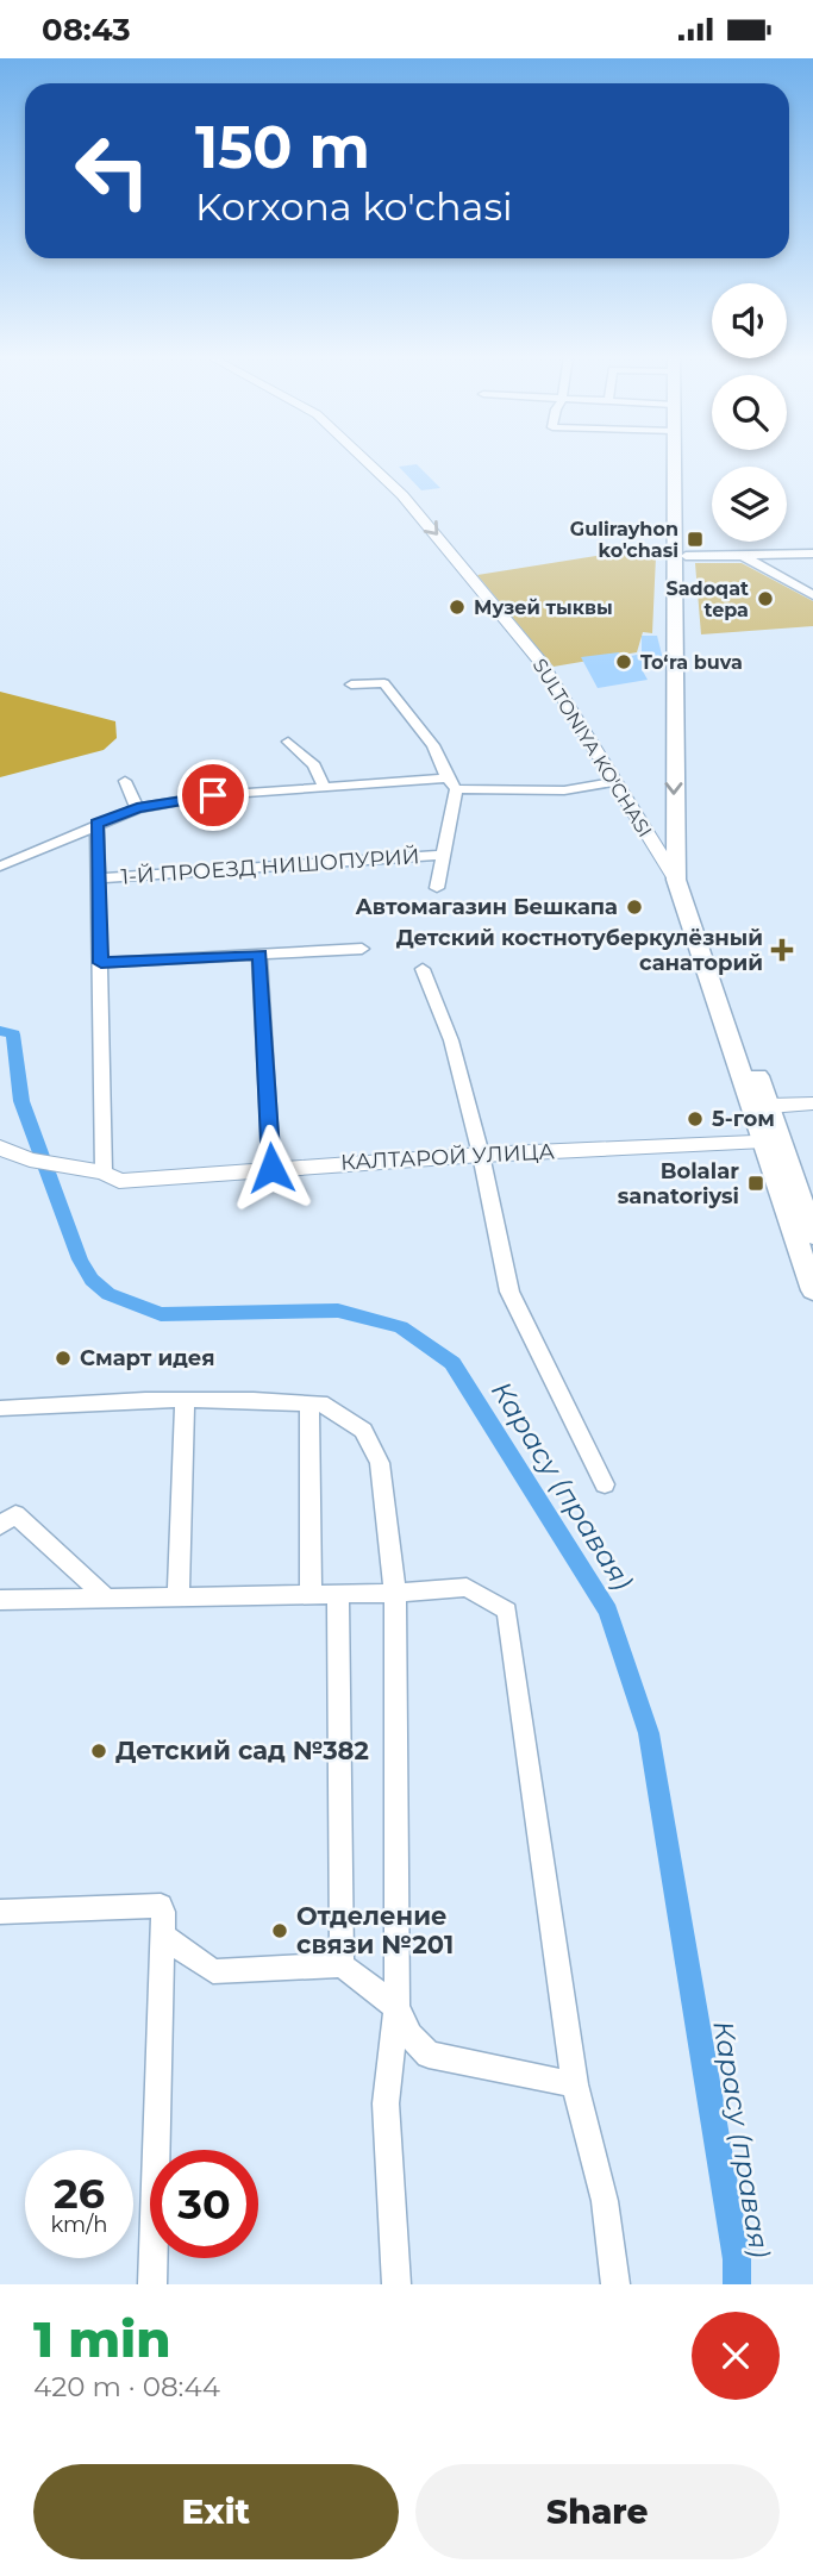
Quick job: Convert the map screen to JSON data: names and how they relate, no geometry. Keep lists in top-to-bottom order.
{
  "streets": {
    "street": ["SULTONIYA KO'CHASI", "1-Й ПРОЕЗД НИШОПУРИЙ", "КАЛТАРОЙ УЛИЦА"]
  },
  "water": ["Карасу (правая)"],
  "places": {
    "transit": ["Gulirayhon ko'chasi", "Bolalar sanatoriysi"],
    "other": [
      "Sadoqat tepa",
      "Музей тыквы",
      "To‘ra buva",
      "Автомагазин Бешкапа",
      "5-гом",
      "Смарт идея",
      "Детский сад №382",
      "Отделение связи №201"
    ],
    "health": ["Детский костнотуберкулёзный санаторий"]
  },
  "page": {
    "status": "08:43",
    "turn": ["150 m", "Korxona ko'chasi"],
    "speed": "26 km/h",
    "limit": "30",
    "heading": ["1 min", "420 m · 08:44"],
    "buttons": ["Exit", "Share"]
  }
}
